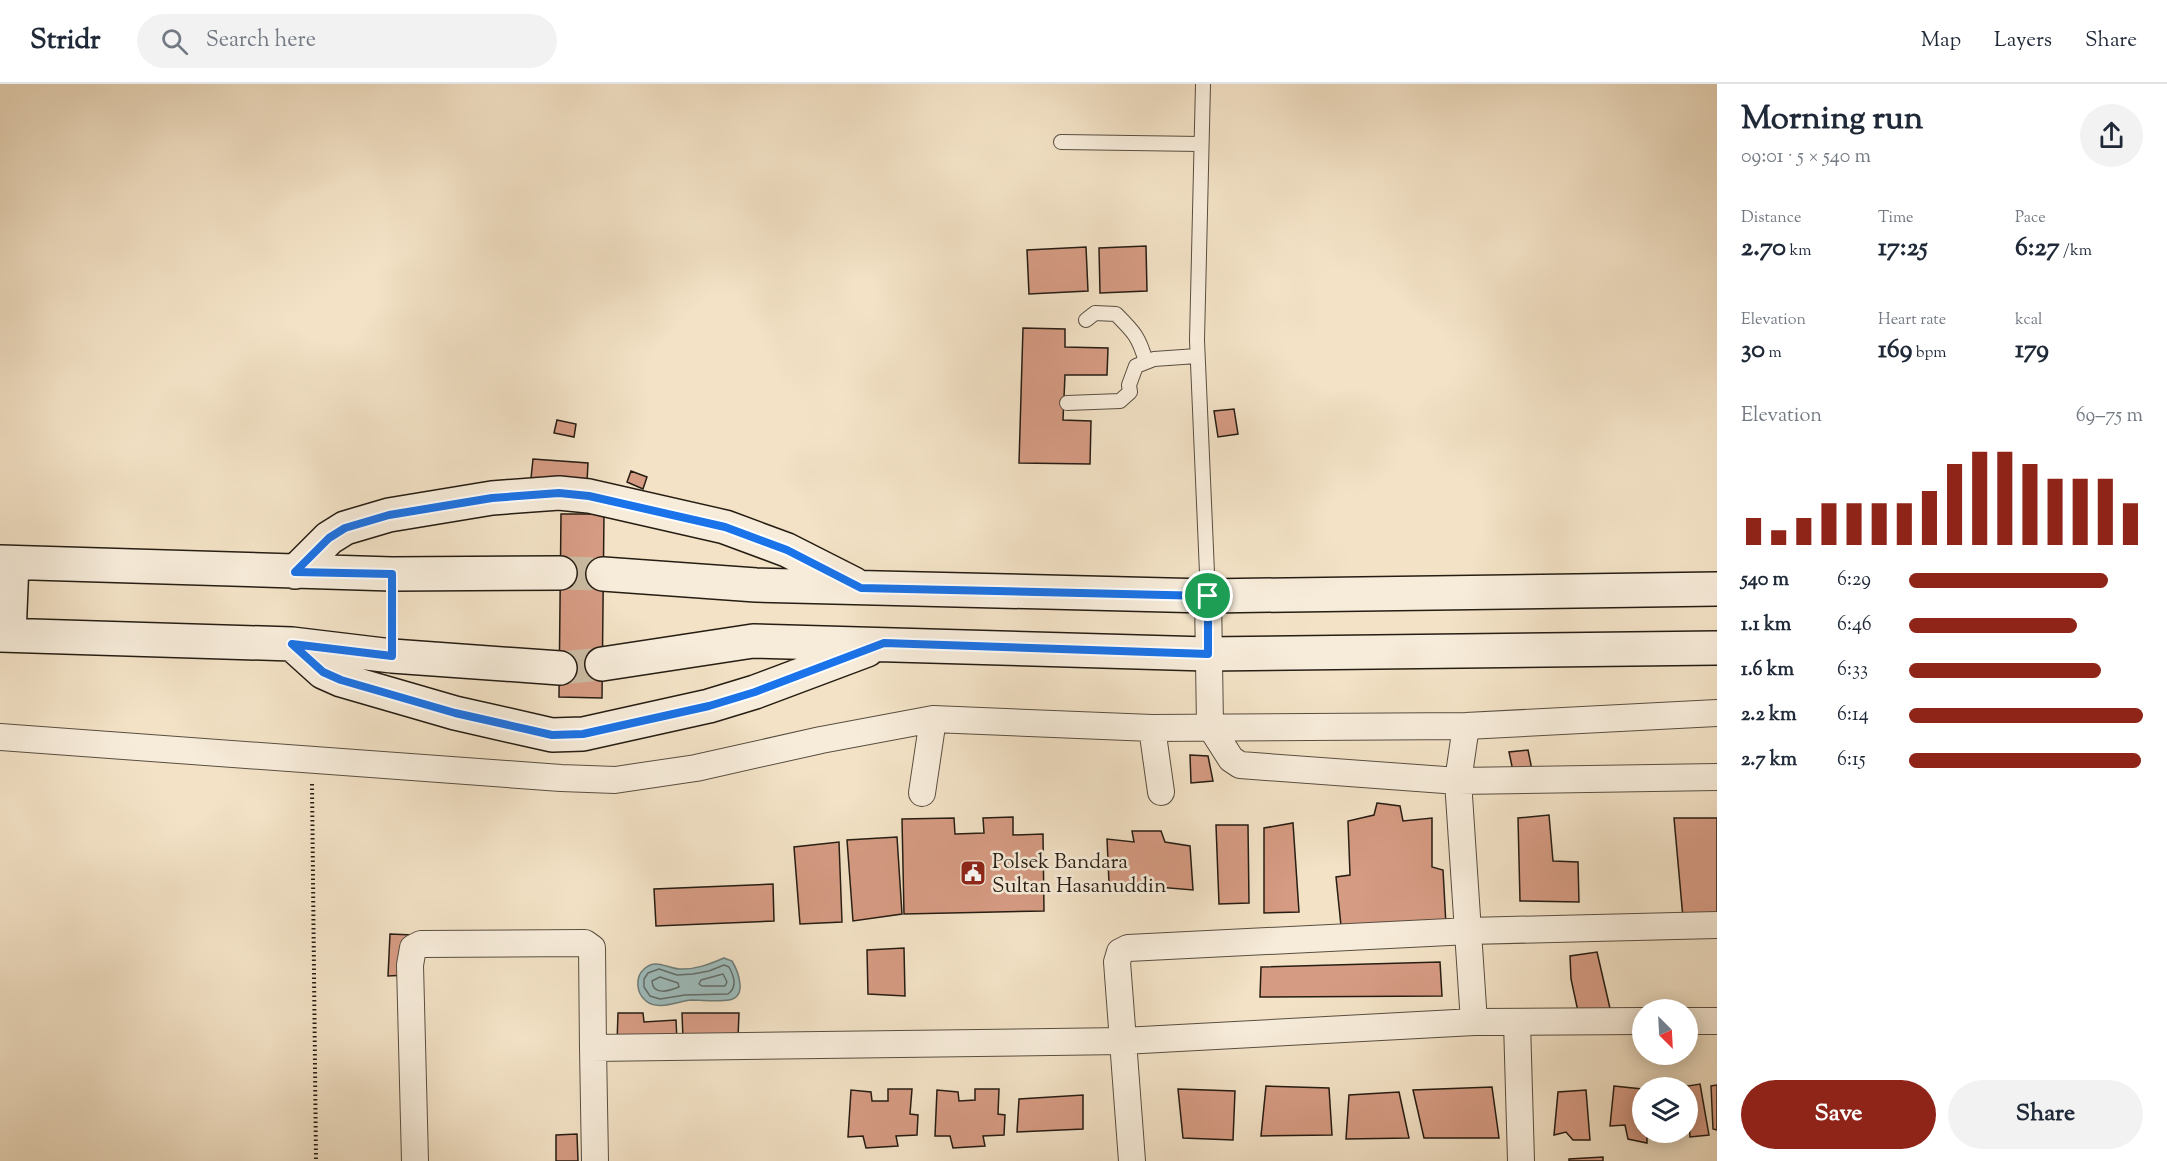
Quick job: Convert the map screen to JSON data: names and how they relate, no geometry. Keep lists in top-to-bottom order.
{
  "places": {
    "public building": ["Polsek Bandara Sultan Hasanuddin"]
  },
  "north": "bottom right",
  "page": {
    "header": "Stridr",
    "search": "Search here",
    "nav": ["Map", "Layers", "Share"],
    "heading": ["Morning run", "09:01 · 5 × 540 m"],
    "stats": [
      ["Distance", "2.70 km"],
      ["Time", "17:25"],
      ["Pace", "6:27 /km"],
      ["Elevation", "30 m"],
      ["Heart rate", "169 bpm"],
      ["kcal", "179"]
    ],
    "chart": ["Elevation", "69–75 m"],
    "list": [
      {
        "name": "540 m",
        "note": "6:29"
      },
      {
        "name": "1.1 km",
        "note": "6:46"
      },
      {
        "name": "1.6 km",
        "note": "6:33"
      },
      {
        "name": "2.2 km",
        "note": "6:14"
      },
      {
        "name": "2.7 km",
        "note": "6:15"
      }
    ],
    "buttons": ["Save", "Share"]
  }
}
